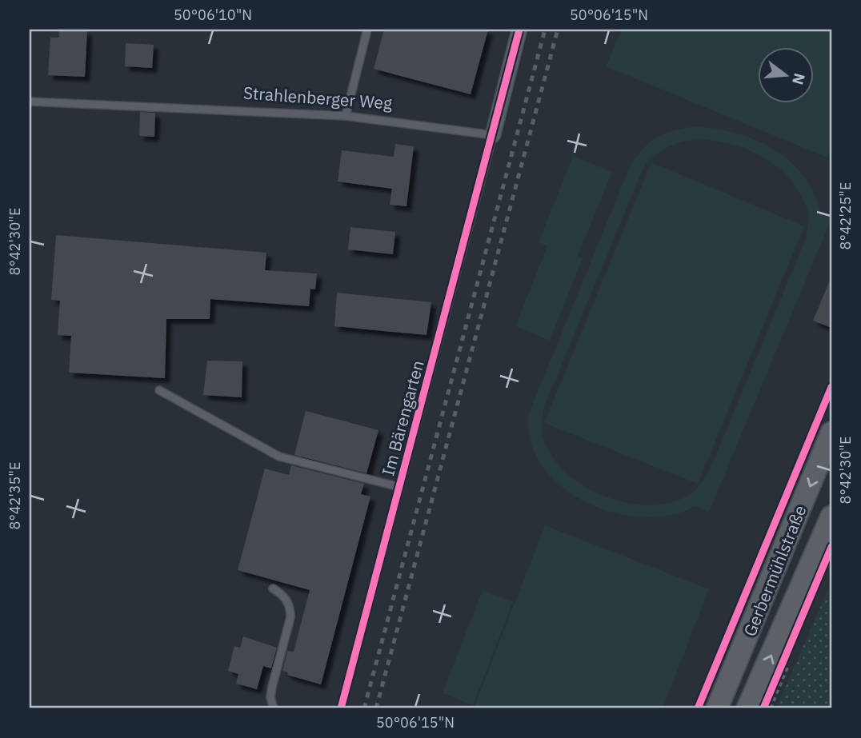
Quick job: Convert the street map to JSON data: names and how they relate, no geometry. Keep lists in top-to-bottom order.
{
  "streets": {
    "main road": ["Gerbermühlstraße"],
    "lane": ["Strahlenberger Weg", "Im Bärengarten"]
  },
  "crossings": [
    ["Strahlenberger Weg", "Im Bärengarten"]
  ],
  "north": "right",
  "coordinates": [
    "50°06'10\"N",
    "50°06'15\"N",
    "8°42'25\"E",
    "8°42'30\"E",
    "8°42'35\"E"
  ]
}
